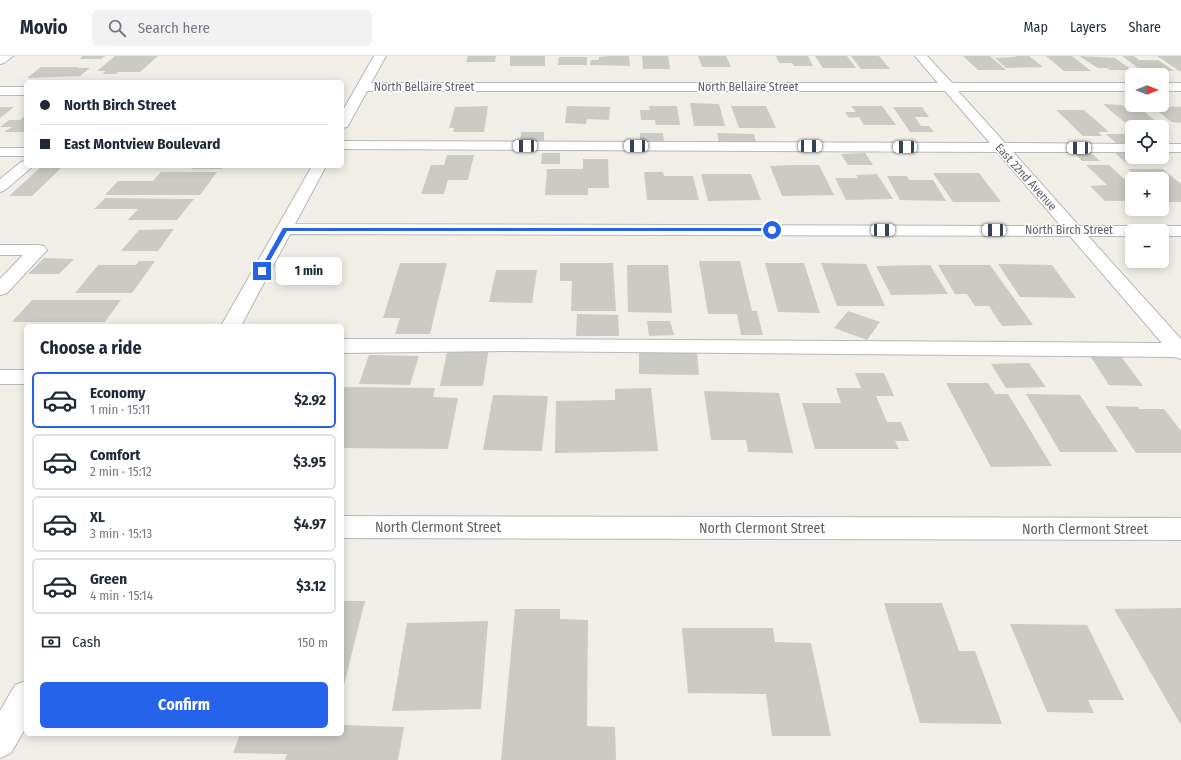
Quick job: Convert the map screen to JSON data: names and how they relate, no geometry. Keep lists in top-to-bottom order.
{
  "streets": {
    "street": [
      "North Bellaire Street",
      "East 22nd Avenue",
      "North Birch Street",
      "North Clermont Street"
    ]
  },
  "crossings": [
    ["North Bellaire Street", "East 22nd Avenue"],
    ["East 22nd Avenue", "North Birch Street"]
  ],
  "north": "right",
  "page": {
    "header": "Movio",
    "search": "Search here",
    "nav": ["Map", "Layers", "Share"],
    "map_buttons": ["+", "−"],
    "banner": ["North Birch Street", "East Montview Boulevard"],
    "bubble": "1 min",
    "heading": "Choose a ride",
    "list": [
      {
        "name": "Economy",
        "note": "1 min · 15:11",
        "value": "$2.92"
      },
      {
        "name": "Comfort",
        "note": "2 min · 15:12",
        "value": "$3.95"
      },
      {
        "name": "XL",
        "note": "3 min · 15:13",
        "value": "$4.97"
      },
      {
        "name": "Green",
        "note": "4 min · 15:14",
        "value": "$3.12"
      }
    ],
    "pay": ["Cash", "150 m"],
    "buttons": "Confirm"
  }
}
